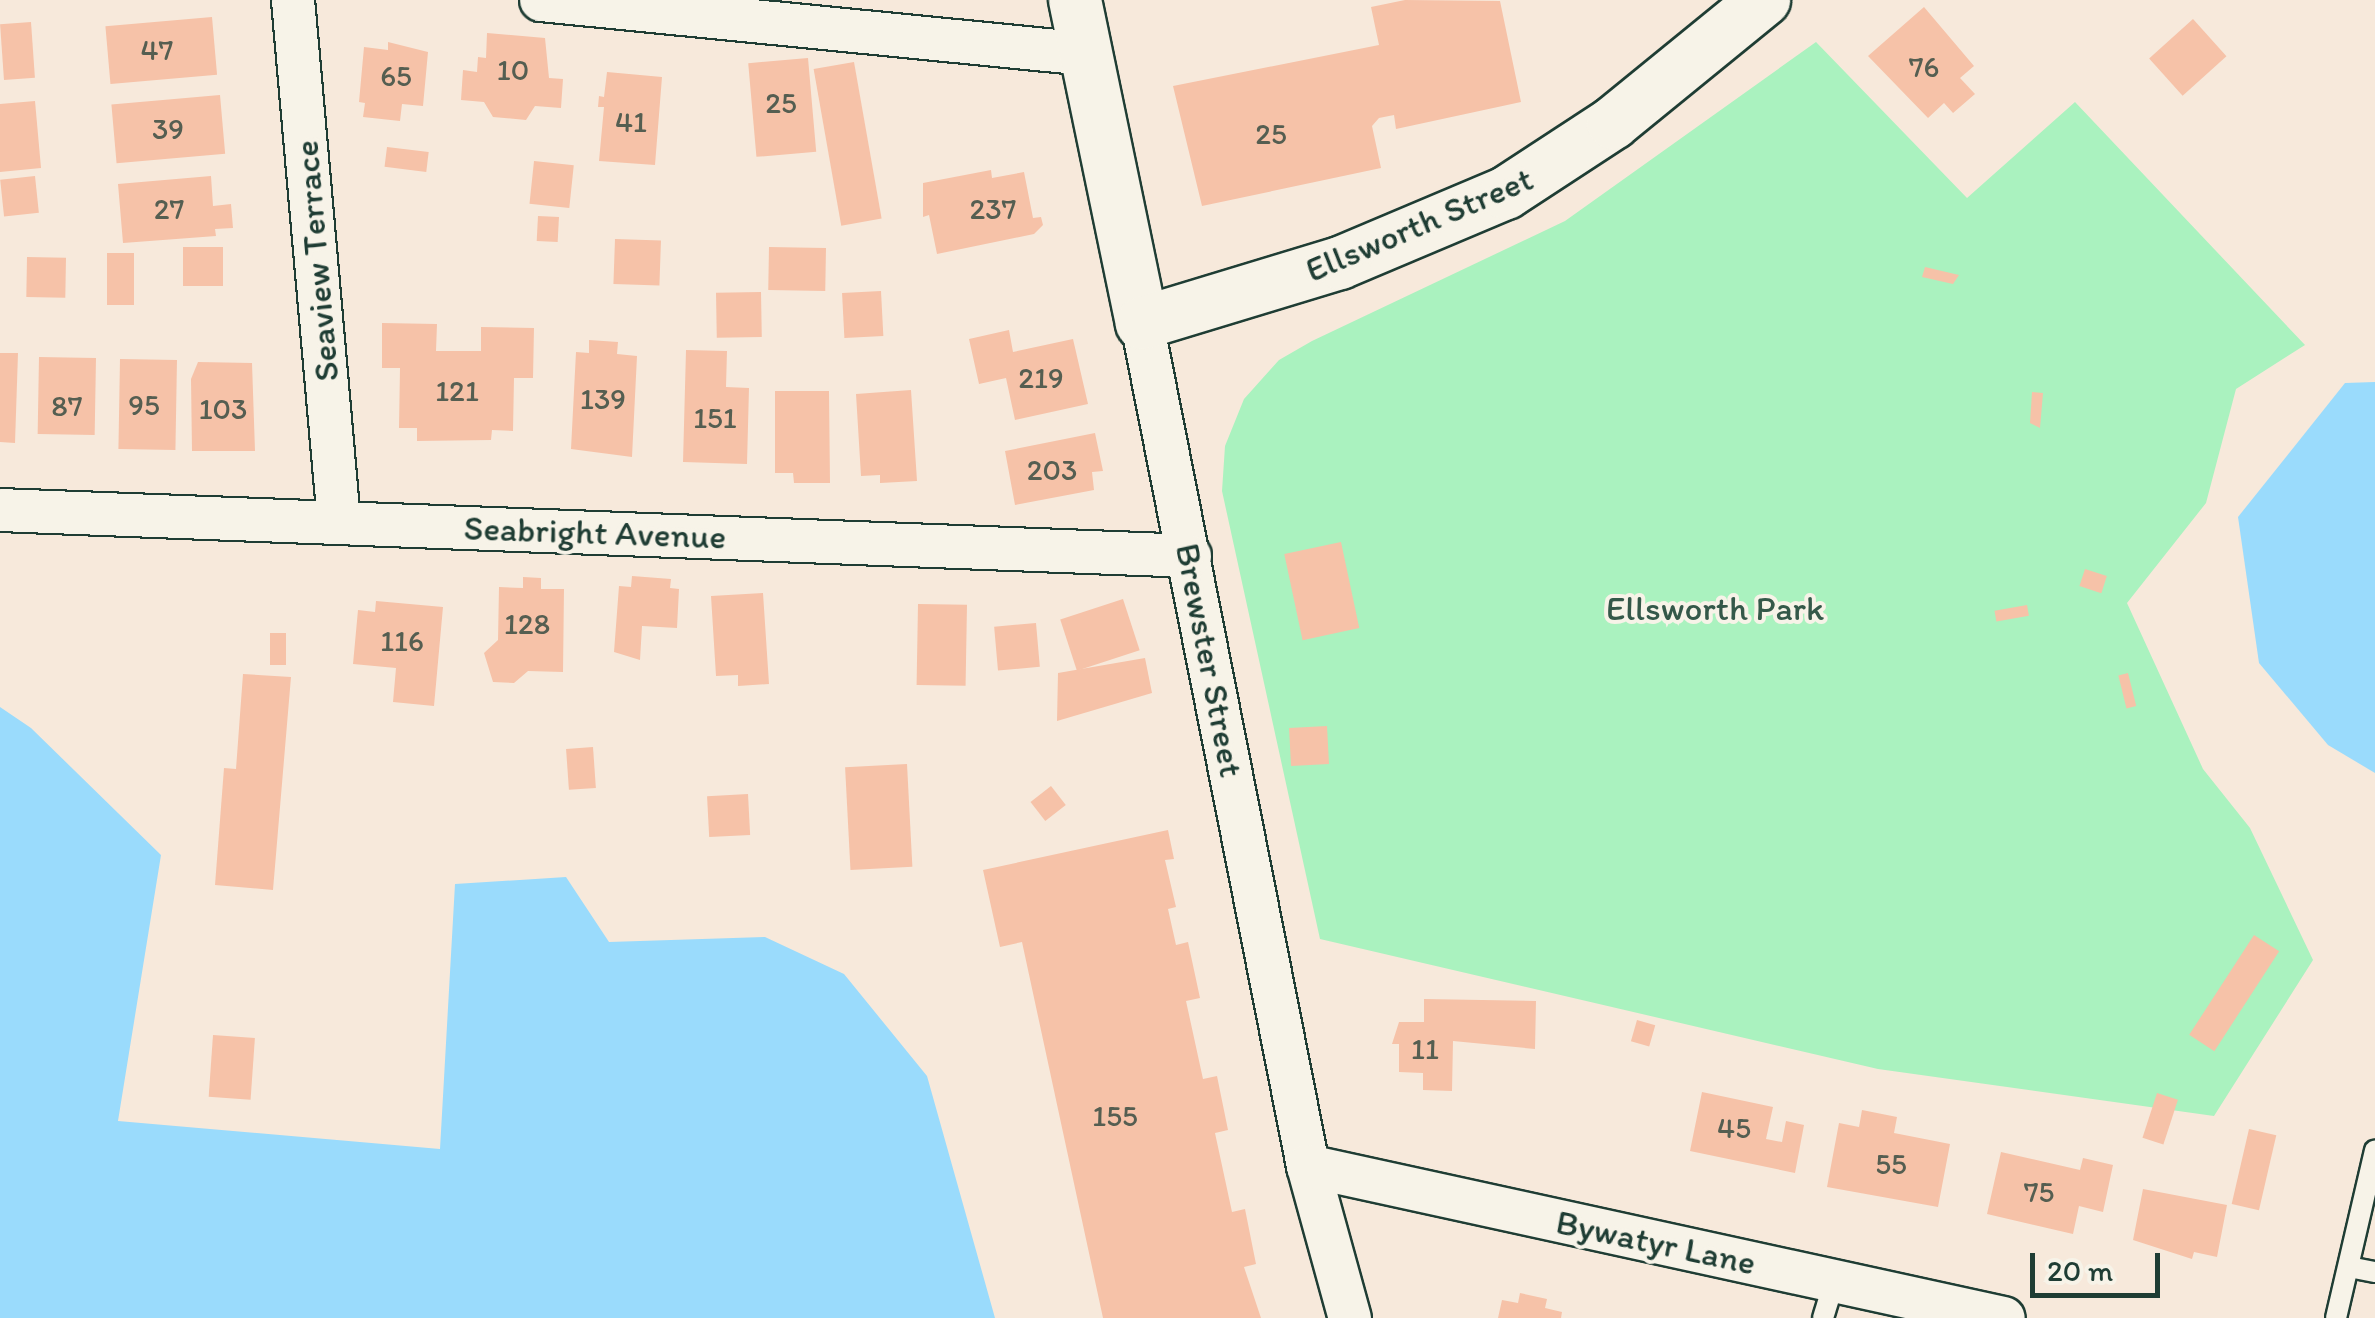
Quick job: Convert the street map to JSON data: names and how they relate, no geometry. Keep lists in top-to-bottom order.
{
  "streets": {
    "street": [
      "Ellsworth Street",
      "Seaview Terrace",
      "Seabright Avenue",
      "Brewster Street",
      "Bywatyr Lane"
    ]
  },
  "crossings": [
    ["Ellsworth Street", "Brewster Street"],
    ["Seaview Terrace", "Seabright Avenue"],
    ["Seabright Avenue", "Brewster Street"],
    ["Brewster Street", "Bywatyr Lane"]
  ],
  "parks": ["Ellsworth Park"],
  "house_numbers": [
    "47",
    "76",
    "10",
    "65",
    "25",
    "41",
    "39",
    "25",
    "27",
    "237",
    "219",
    "121",
    "139",
    "95",
    "87",
    "103",
    "151",
    "203",
    "128",
    "116",
    "11",
    "155",
    "45",
    "55",
    "75"
  ],
  "scale_bar": "20 m"
}
